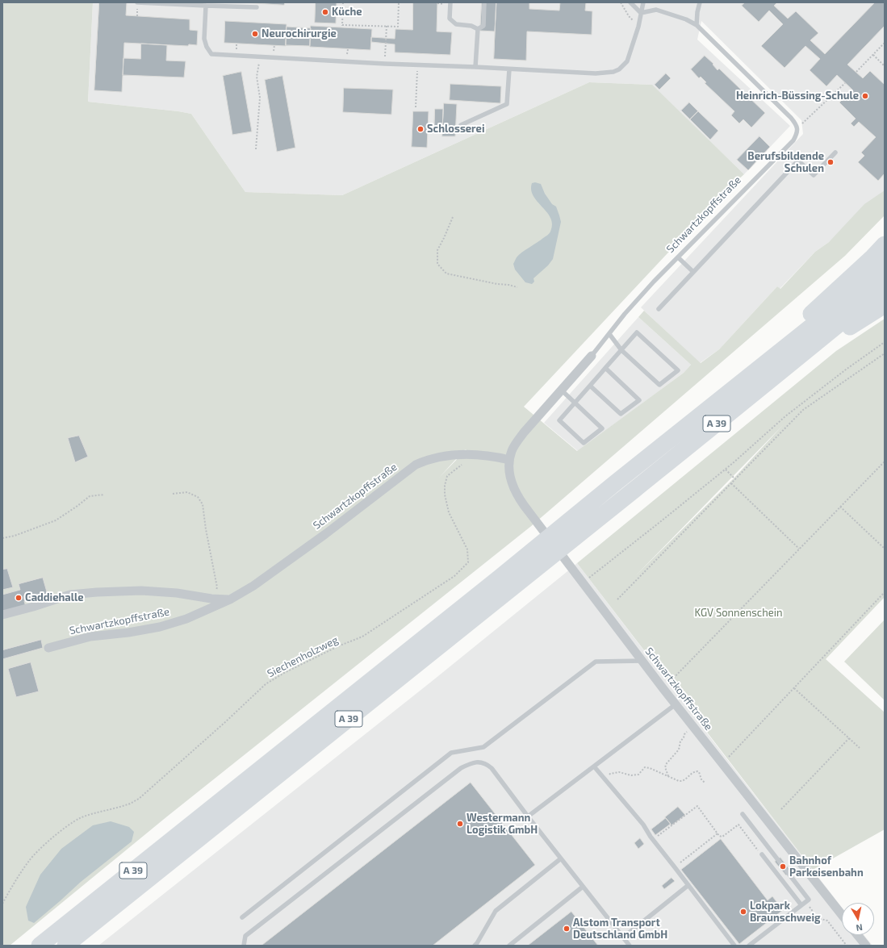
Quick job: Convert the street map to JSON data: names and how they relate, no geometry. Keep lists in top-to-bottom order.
{
  "streets": {
    "highway": ["A 39"],
    "street": ["Schwartzkopffstraße"],
    "path": ["Siechenholzweg"]
  },
  "crossings": [
    ["Schwartzkopffstraße", "Siechenholzweg"]
  ],
  "parks": ["KGV Sonnenschein"],
  "places": [
    "Küche",
    "Neurochirurgie",
    "Heinrich-Büssing-Schule",
    "Schlosserei",
    "Berufsbildende Schulen",
    "Caddiehalle",
    "Westermann Logistik GmbH",
    "Bahnhof Parkeisenbahn",
    "Lokpark Braunschweig",
    "Alstom Transport Deutschland GmbH"
  ],
  "north": "bottom"
}
